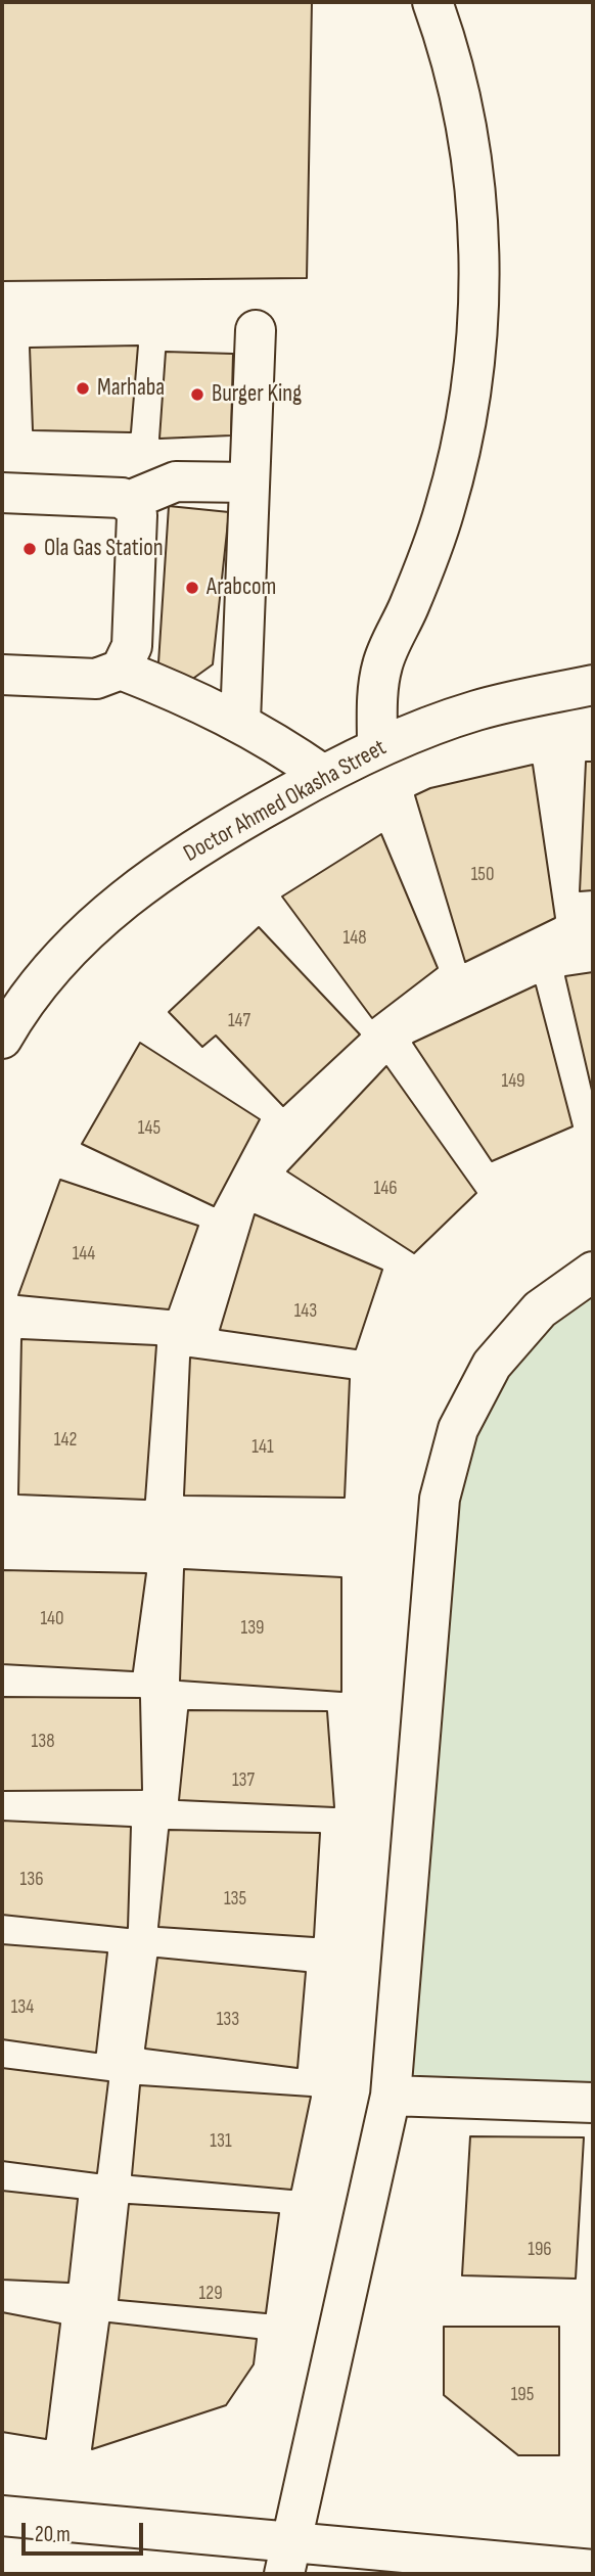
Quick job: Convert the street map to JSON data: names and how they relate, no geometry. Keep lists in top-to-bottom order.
{
  "streets": {
    "street": ["Doctor Ahmed Okasha Street"]
  },
  "places": [
    "Marhaba",
    "Burger King",
    "Ola Gas Station",
    "Arabcom"
  ],
  "house_numbers": [
    "150",
    "148",
    "147",
    "149",
    "145",
    "146",
    "144",
    "143",
    "142",
    "141",
    "140",
    "139",
    "138",
    "137",
    "136",
    "135",
    "134",
    "133",
    "131",
    "196",
    "129",
    "195"
  ],
  "scale_bar": "20 m"
}
